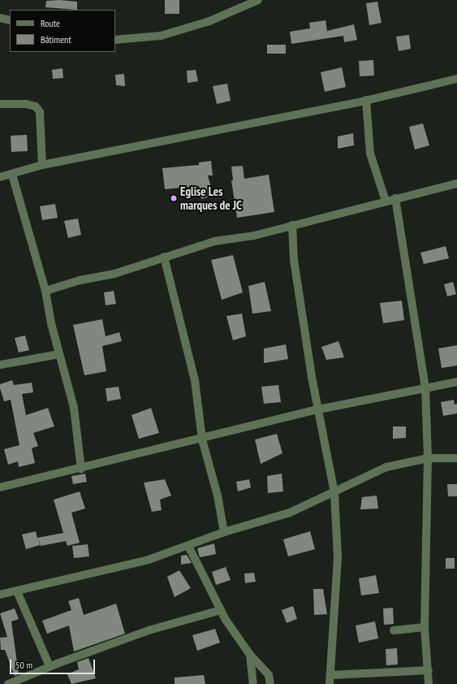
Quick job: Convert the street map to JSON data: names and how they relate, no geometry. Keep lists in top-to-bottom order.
{
  "places": ["Eglise Les marques de JC"],
  "legend": ["Route", "Bâtiment"],
  "scale_bar": "50 m"
}
